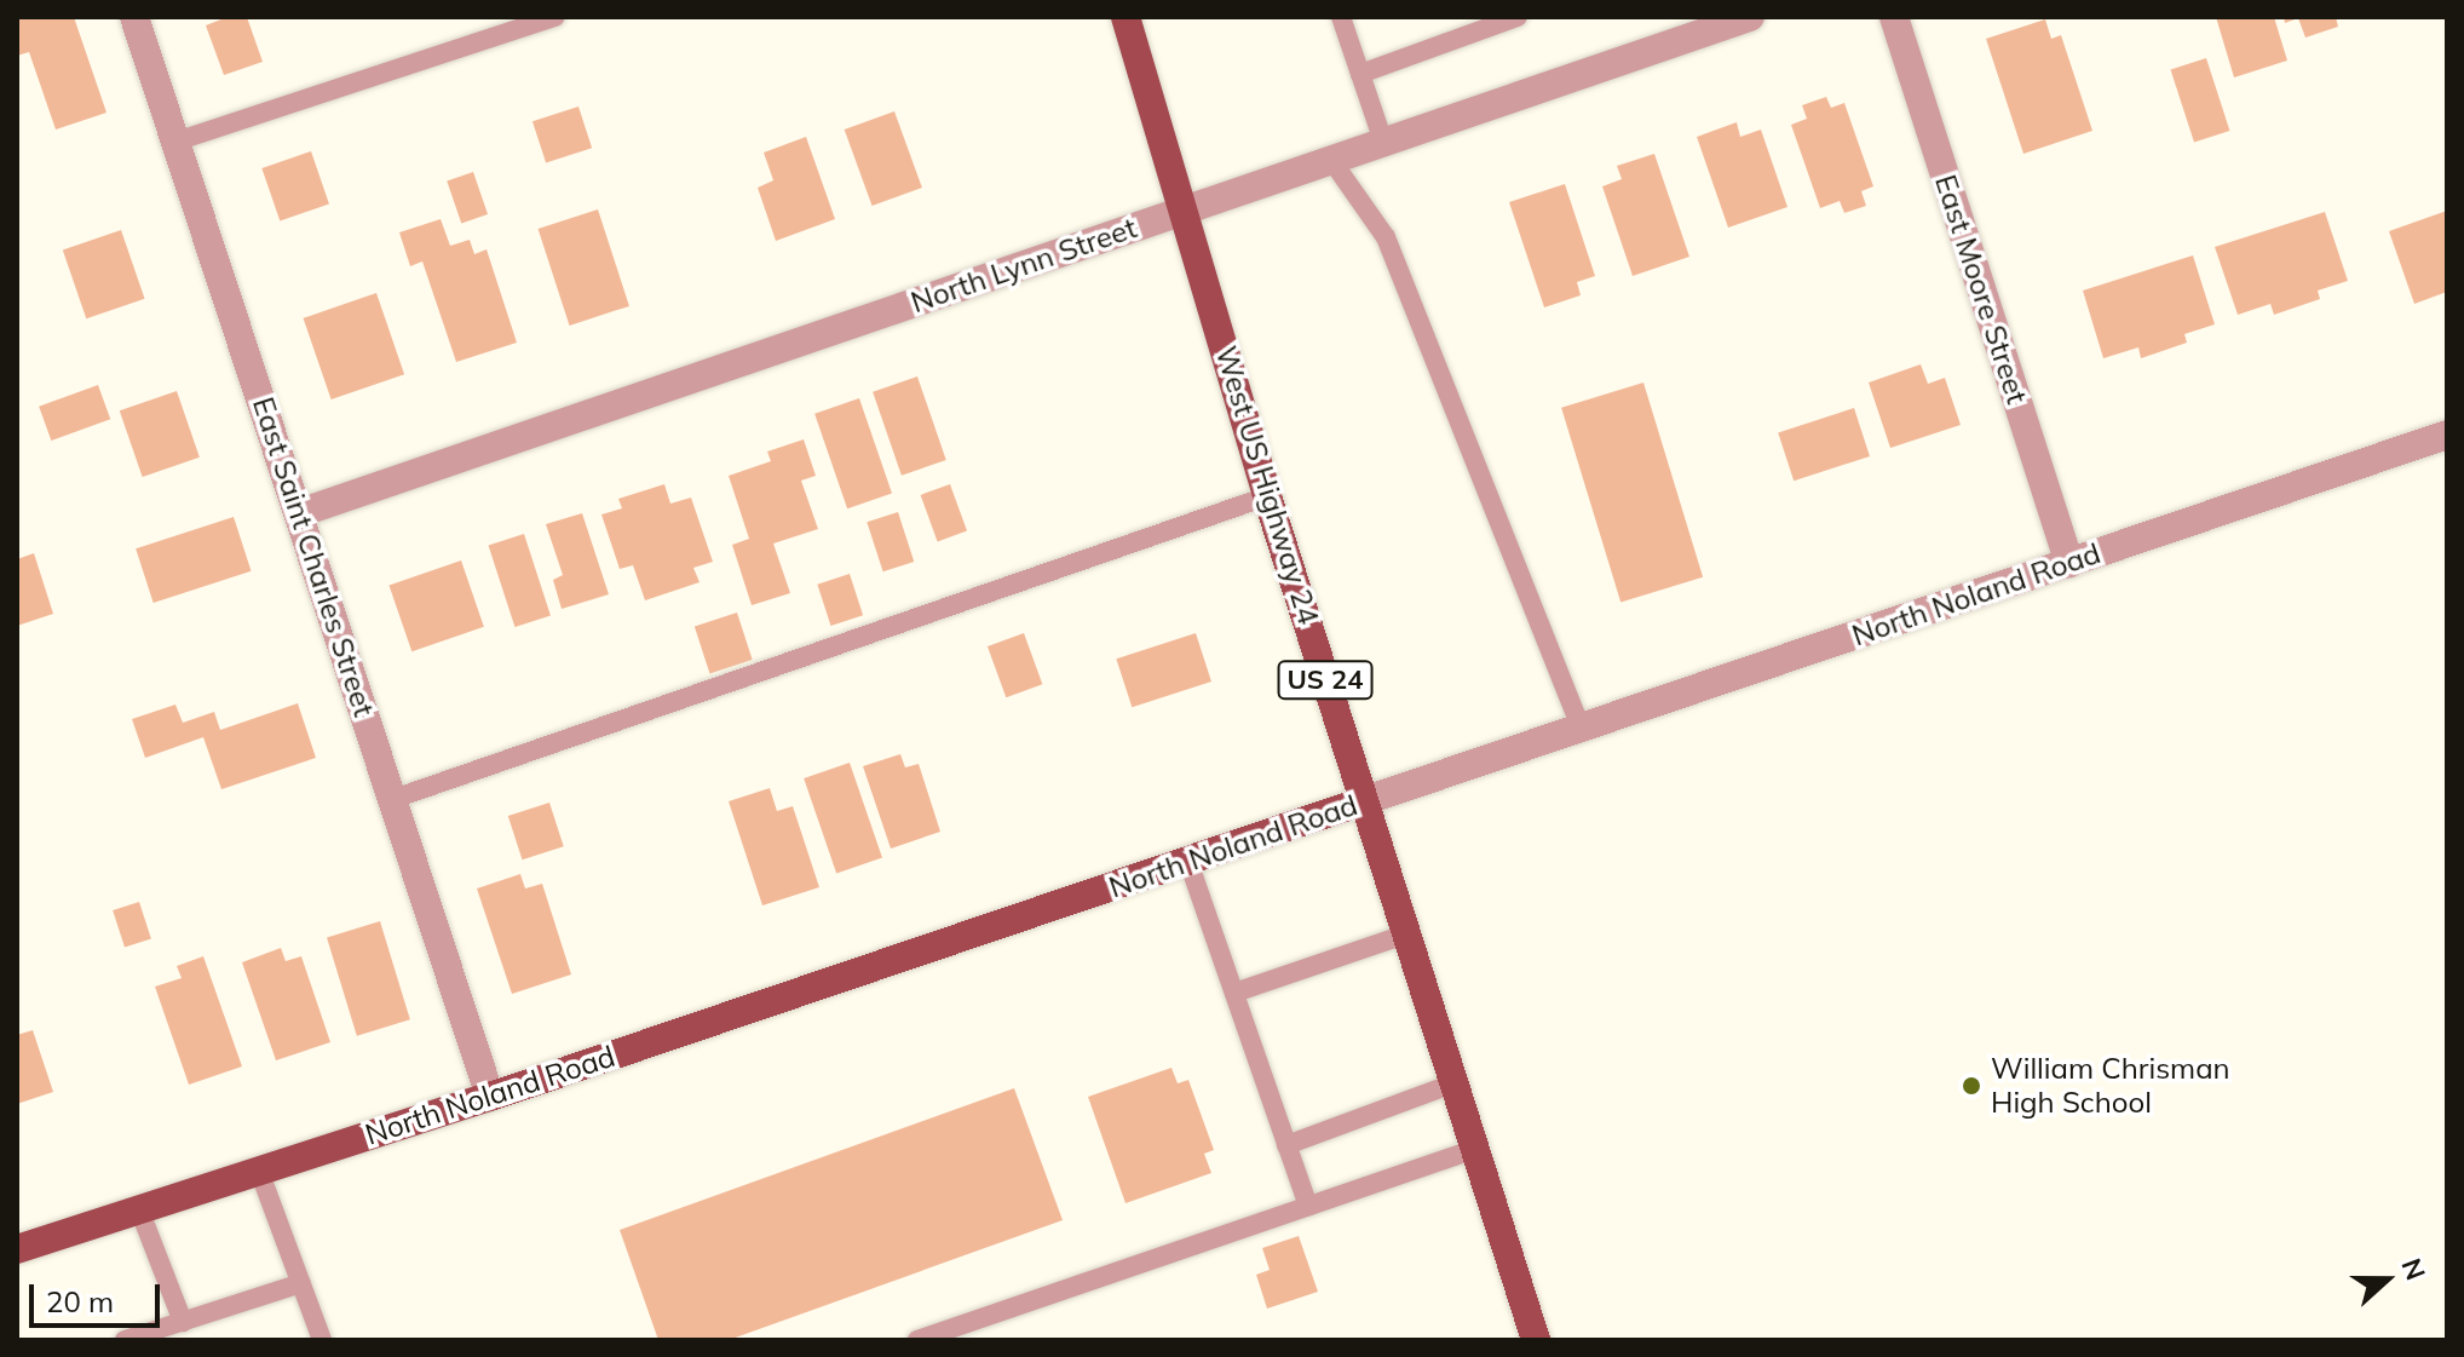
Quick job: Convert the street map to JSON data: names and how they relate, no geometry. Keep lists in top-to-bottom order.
{
  "streets": {
    "main road": ["West US Highway 24", "North Noland Road", "US 24"],
    "street": ["North Lynn Street", "East Moore Street", "East Saint Charles Street"]
  },
  "crossings": [
    ["North Lynn Street", "West US Highway 24"],
    ["North Lynn Street", "East Saint Charles Street"],
    ["East Moore Street", "North Noland Road"],
    ["West US Highway 24", "North Noland Road"],
    ["East Saint Charles Street", "North Noland Road"]
  ],
  "places": ["William Chrisman High School"],
  "scale_bar": "20 m",
  "north": "right"
}
